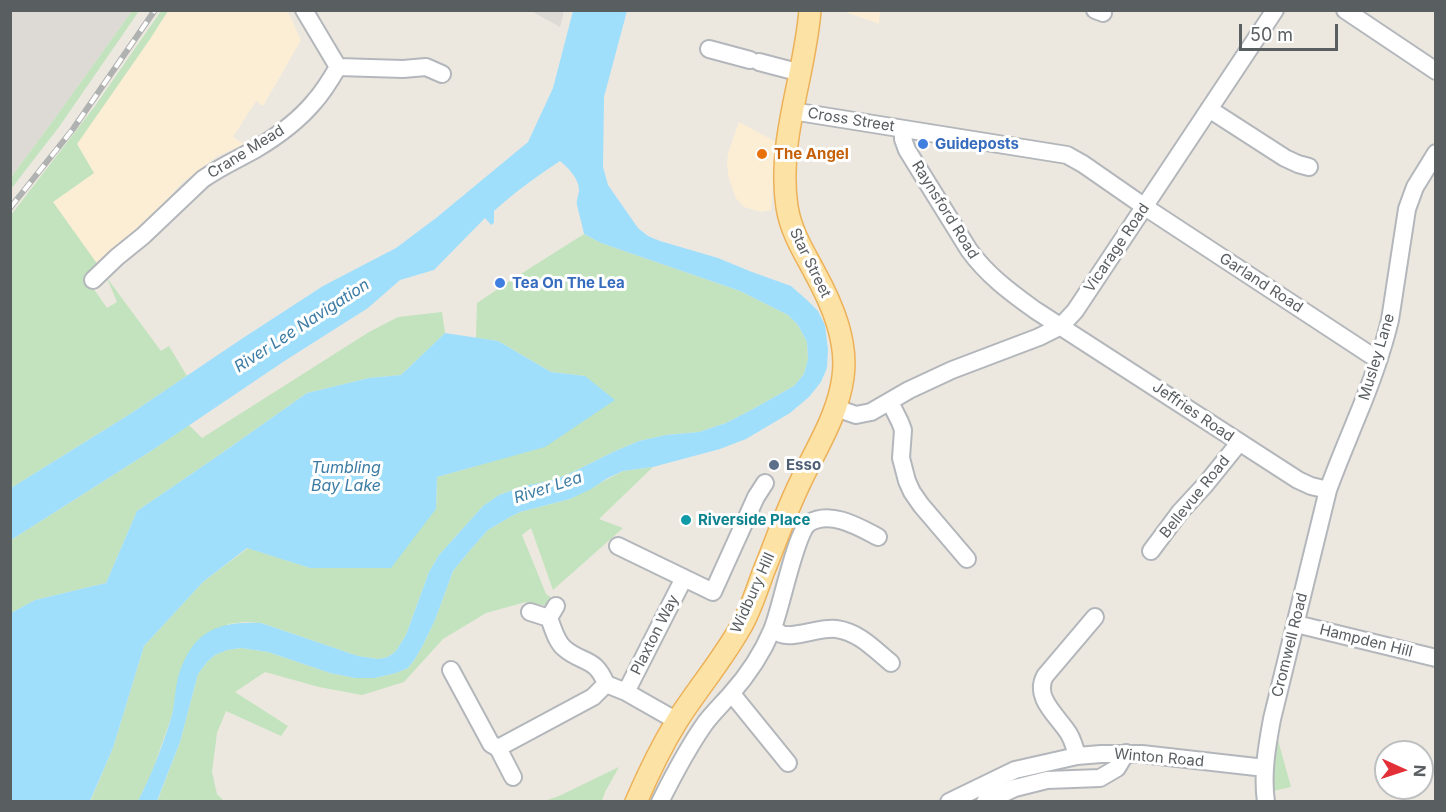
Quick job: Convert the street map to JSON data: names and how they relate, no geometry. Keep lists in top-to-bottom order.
{
  "streets": {
    "main road": ["Star Street", "Widbury Hill"],
    "street": [
      "Cross Street",
      "Crane Mead",
      "Raynsford Road",
      "Vicarage Road",
      "Garland Road",
      "Musley Lane",
      "Jeffries Road",
      "Bellevue Road",
      "Plaxton Way",
      "Hampden Hill",
      "Cromwell Road",
      "Winton Road"
    ]
  },
  "crossings": [
    ["Cross Street", "Raynsford Road"],
    ["Cross Street", "Vicarage Road"],
    ["Cross Street", "Star Street"],
    ["Cross Street", "Garland Road"],
    ["Raynsford Road", "Vicarage Road"],
    ["Raynsford Road", "Jeffries Road"],
    ["Vicarage Road", "Star Street"],
    ["Vicarage Road", "Garland Road"],
    ["Vicarage Road", "Jeffries Road"],
    ["Vicarage Road", "Widbury Hill"],
    ["Star Street", "Widbury Hill"],
    ["Garland Road", "Musley Lane"],
    ["Musley Lane", "Jeffries Road"],
    ["Musley Lane", "Cromwell Road"],
    ["Jeffries Road", "Bellevue Road"],
    ["Jeffries Road", "Cromwell Road"],
    ["Widbury Hill", "Plaxton Way"],
    ["Hampden Hill", "Cromwell Road"],
    ["Cromwell Road", "Winton Road"]
  ],
  "water": ["River Lee Navigation", "Tumbling Bay Lake", "River Lea"],
  "places": [
    "Guideposts",
    "The Angel",
    "Tea On The Lea",
    "Esso",
    "Riverside Place"
  ],
  "scale_bar": "50 m",
  "north": "right"
}
